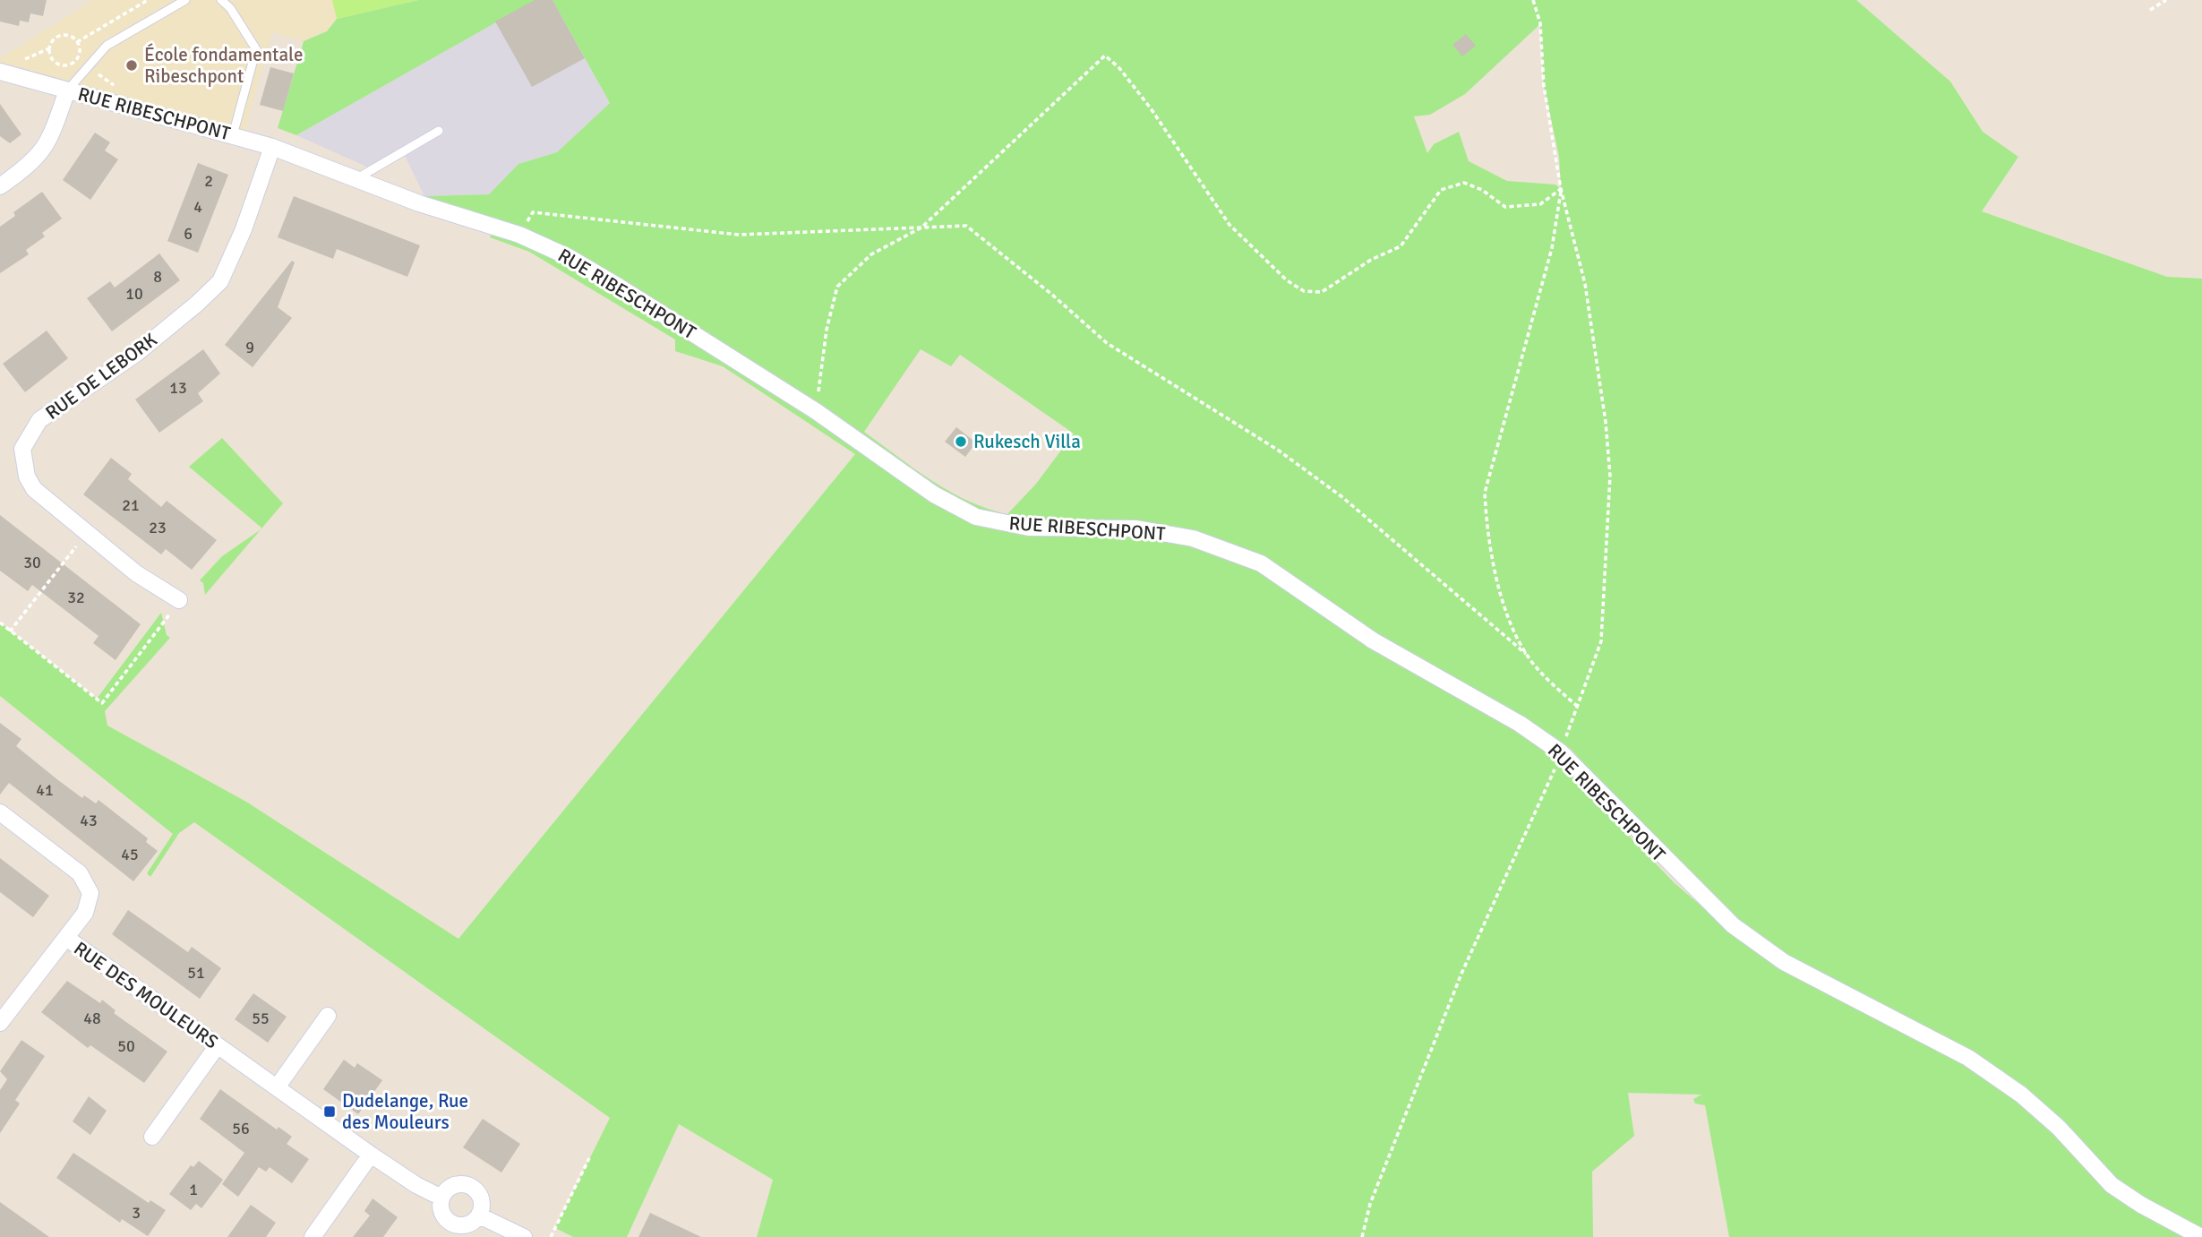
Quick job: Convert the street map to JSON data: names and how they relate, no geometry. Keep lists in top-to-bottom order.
{
  "streets": {
    "street": ["RUE RIBESCHPONT", "RUE DE LEBORK", "RUE DES MOULEURS"]
  },
  "crossings": [
    ["RUE RIBESCHPONT", "RUE DE LEBORK"]
  ],
  "places": {
    "other": ["École fondamentale Ribeschpont", "Rukesch Villa"],
    "transit": ["Dudelange, Rue des Mouleurs"]
  },
  "house_numbers": [
    "2",
    "4",
    "6",
    "8",
    "10",
    "9",
    "13",
    "21",
    "23",
    "30",
    "32",
    "41",
    "43",
    "45",
    "51",
    "48",
    "55",
    "50",
    "56",
    "1",
    "3"
  ]
}
